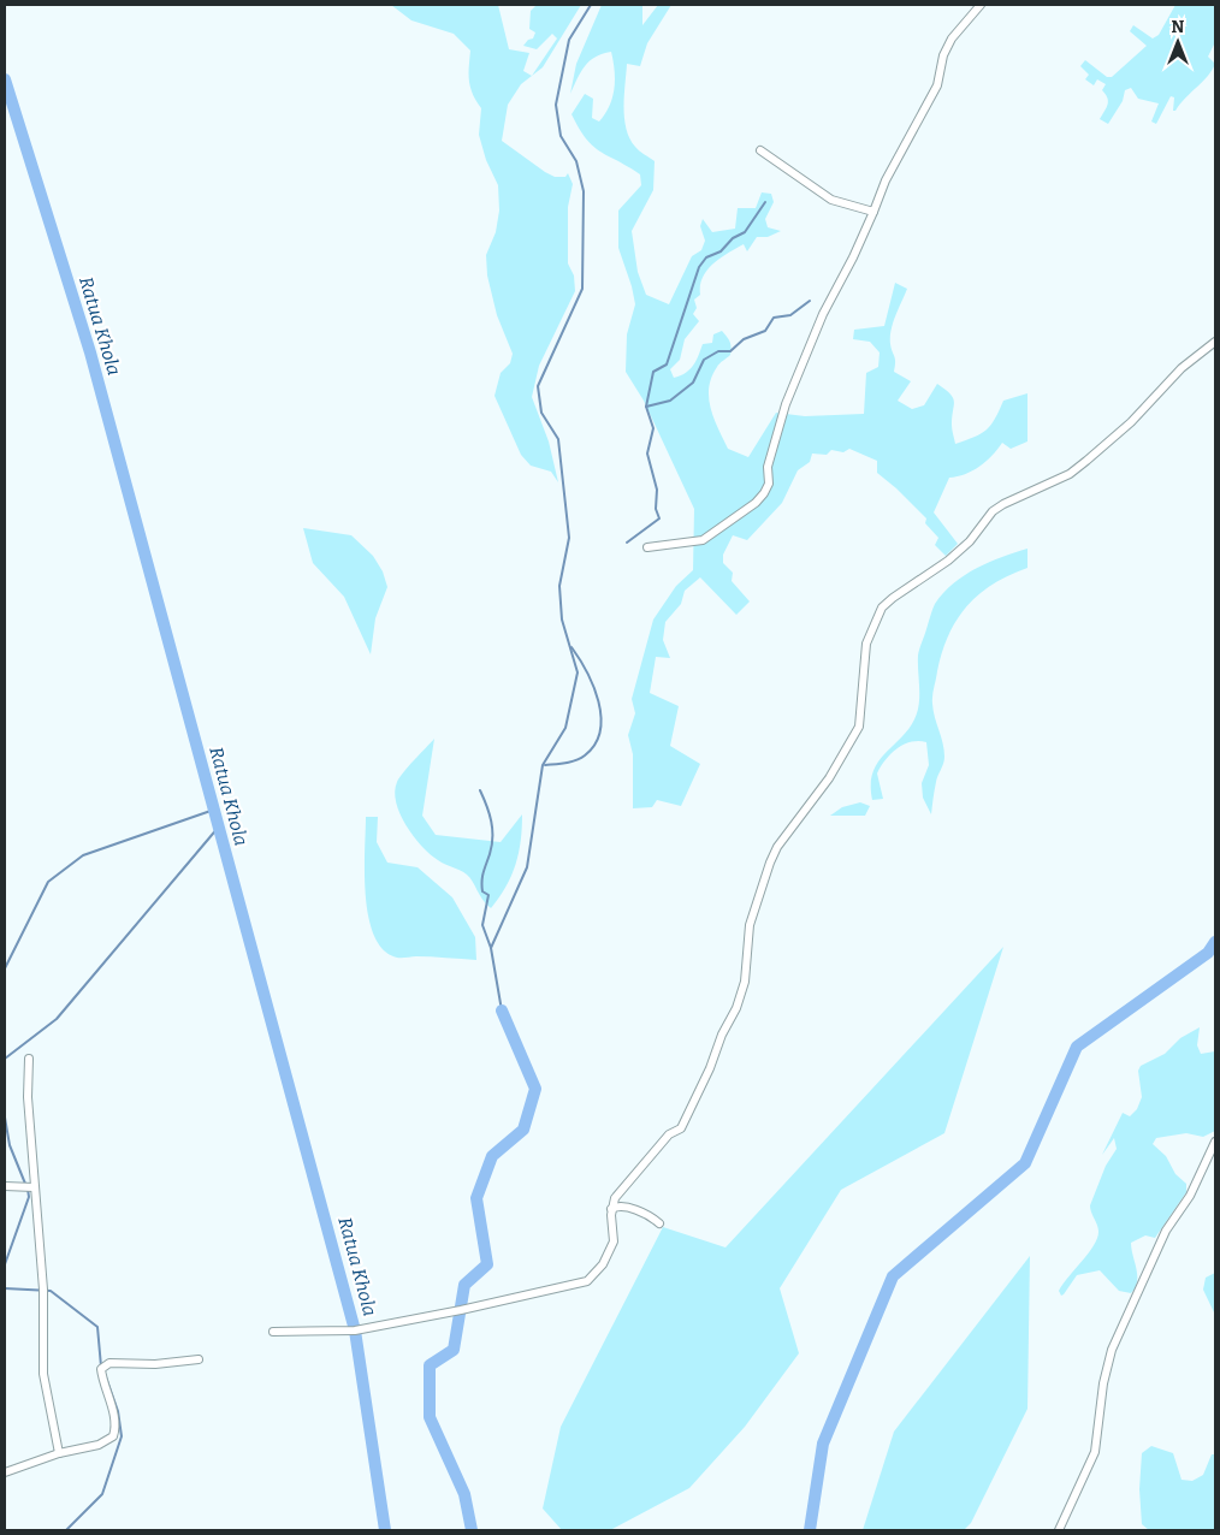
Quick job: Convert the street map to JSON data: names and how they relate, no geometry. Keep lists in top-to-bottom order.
{
  "water": ["Ratua Khola"],
  "north": "top"
}
